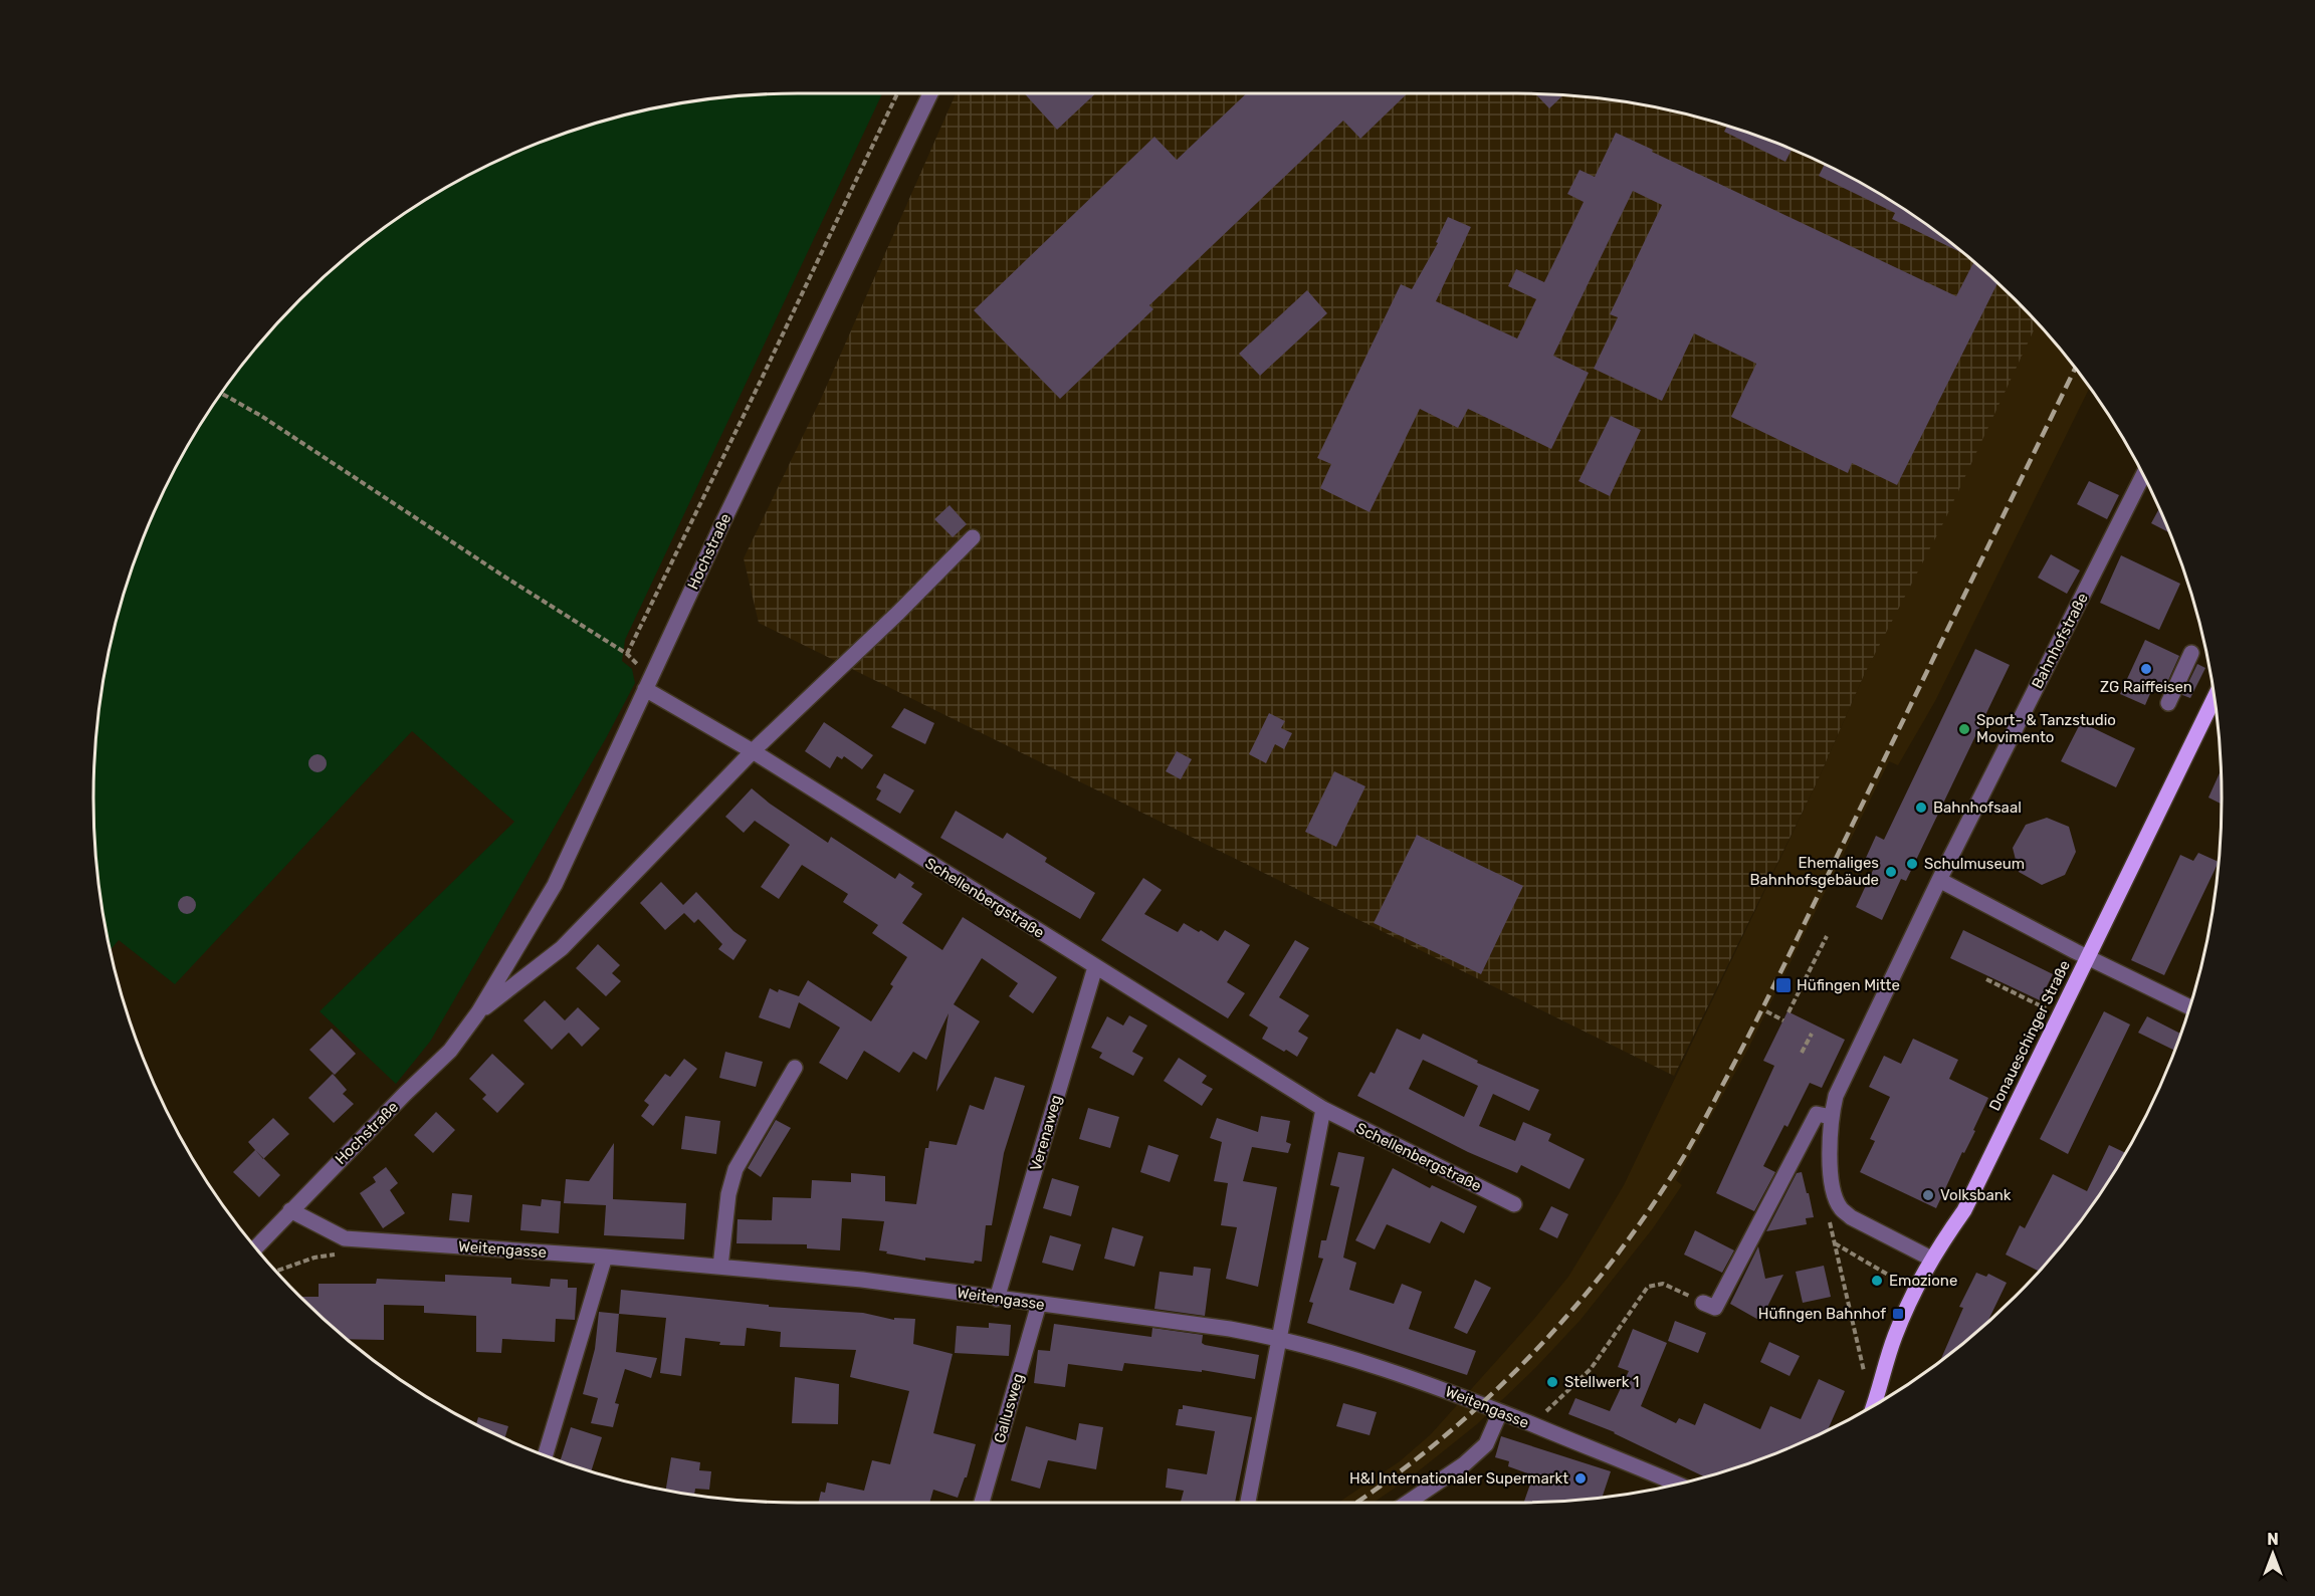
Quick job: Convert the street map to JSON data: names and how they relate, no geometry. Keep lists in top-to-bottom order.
{
  "streets": {
    "main road": ["Donaueschinger Straße"],
    "street": [
      "Hochstraße",
      "Bahnhofstraße",
      "Schellenbergstraße",
      "Verenaweg",
      "Weitengasse",
      "Gallusweg"
    ]
  },
  "crossings": [
    ["Hochstraße", "Schellenbergstraße"],
    ["Hochstraße", "Weitengasse"],
    ["Schellenbergstraße", "Verenaweg"],
    ["Verenaweg", "Weitengasse"],
    ["Weitengasse", "Gallusweg"]
  ],
  "places": {
    "other": [
      "ZG Raiffeisen",
      "Sport- & Tanzstudio Movimento",
      "Bahnhofsaal",
      "Schulmuseum",
      "Ehemaliges Bahnhofsgebäude",
      "Volksbank",
      "Emozione",
      "Stellwerk 1",
      "H&I Internationaler Supermarkt"
    ],
    "transit": ["Hüfingen Mitte", "Hüfingen Bahnhof"]
  },
  "north": "top"
}
